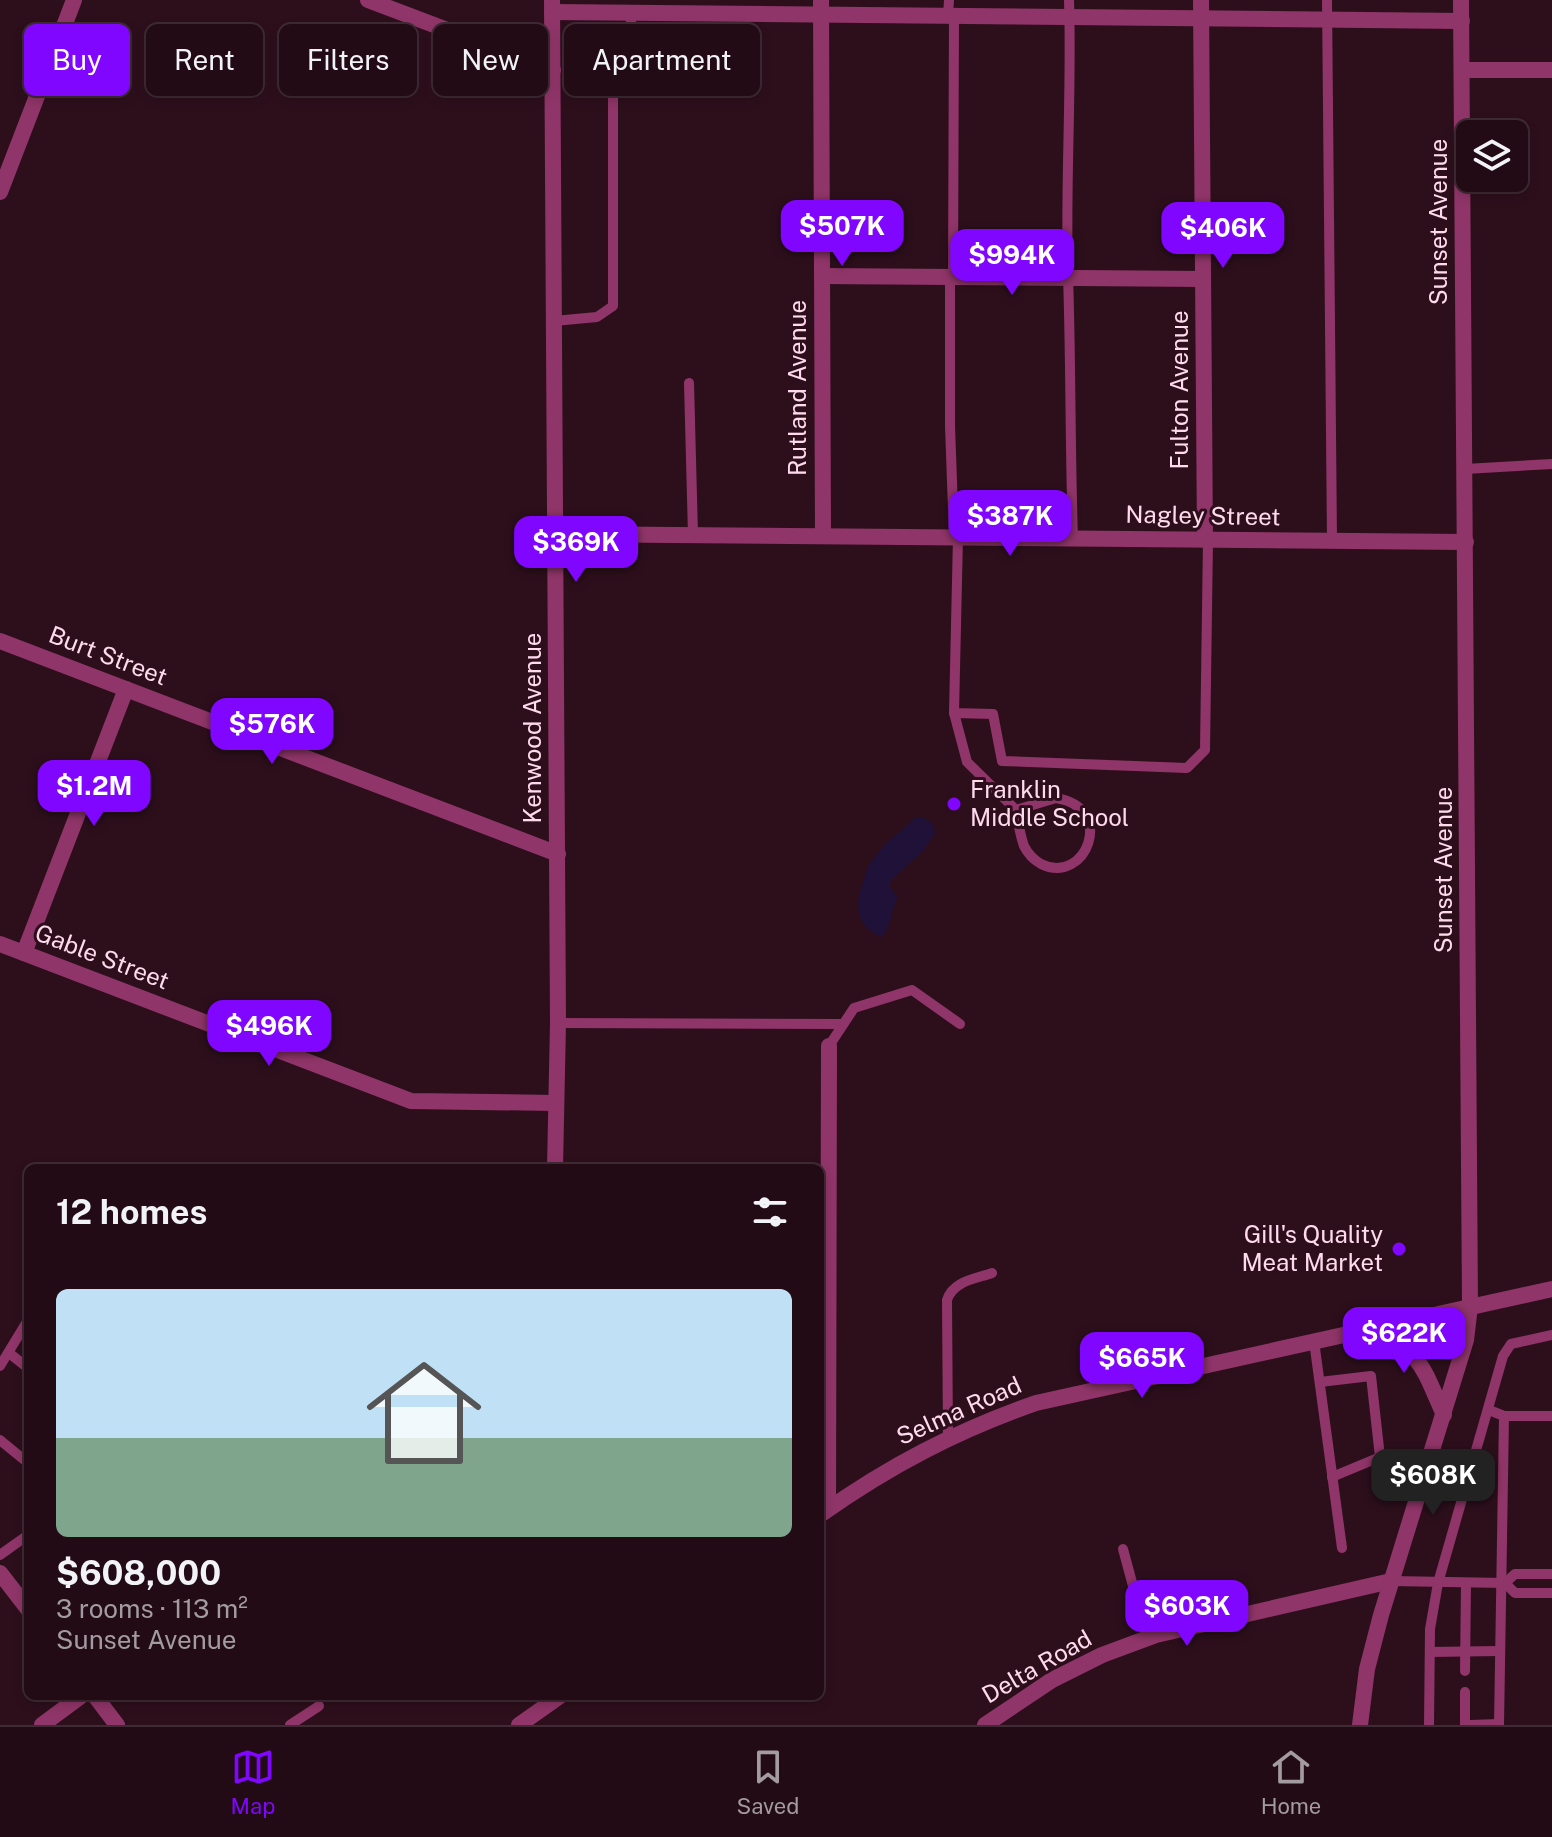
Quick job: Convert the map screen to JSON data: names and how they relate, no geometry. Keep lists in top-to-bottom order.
{
  "streets": {
    "street": [
      "Sunset Avenue",
      "Rutland Avenue",
      "Fulton Avenue",
      "Nagley Street",
      "Burt Street",
      "Kenwood Avenue",
      "Gable Street",
      "Selma Road",
      "Delta Road"
    ]
  },
  "crossings": [
    ["Sunset Avenue", "Nagley Street"],
    ["Sunset Avenue", "Selma Road"],
    ["Sunset Avenue", "Delta Road"],
    ["Rutland Avenue", "Nagley Street"],
    ["Fulton Avenue", "Nagley Street"],
    ["Nagley Street", "Kenwood Avenue"],
    ["Burt Street", "Kenwood Avenue"],
    ["Kenwood Avenue", "Gable Street"]
  ],
  "places": ["Franklin Middle School", "Gill's Quality Meat Market"],
  "page": {
    "chip": [
      "Buy",
      "Rent",
      "Filters",
      "New",
      "Apartment"
    ],
    "price": [
      "$507K",
      "$406K",
      "$994K",
      "$387K",
      "$369K",
      "$576K",
      "$1.2M",
      "$496K",
      "$622K",
      "$665K",
      "$608K",
      "$603K"
    ],
    "heading": "12 homes",
    "list": [
      {
        "name": "$608,000",
        "note": "3 rooms · 113 m² · Sunset Avenue"
      }
    ],
    "tabs": ["Map", "Saved", "Home"]
  }
}
